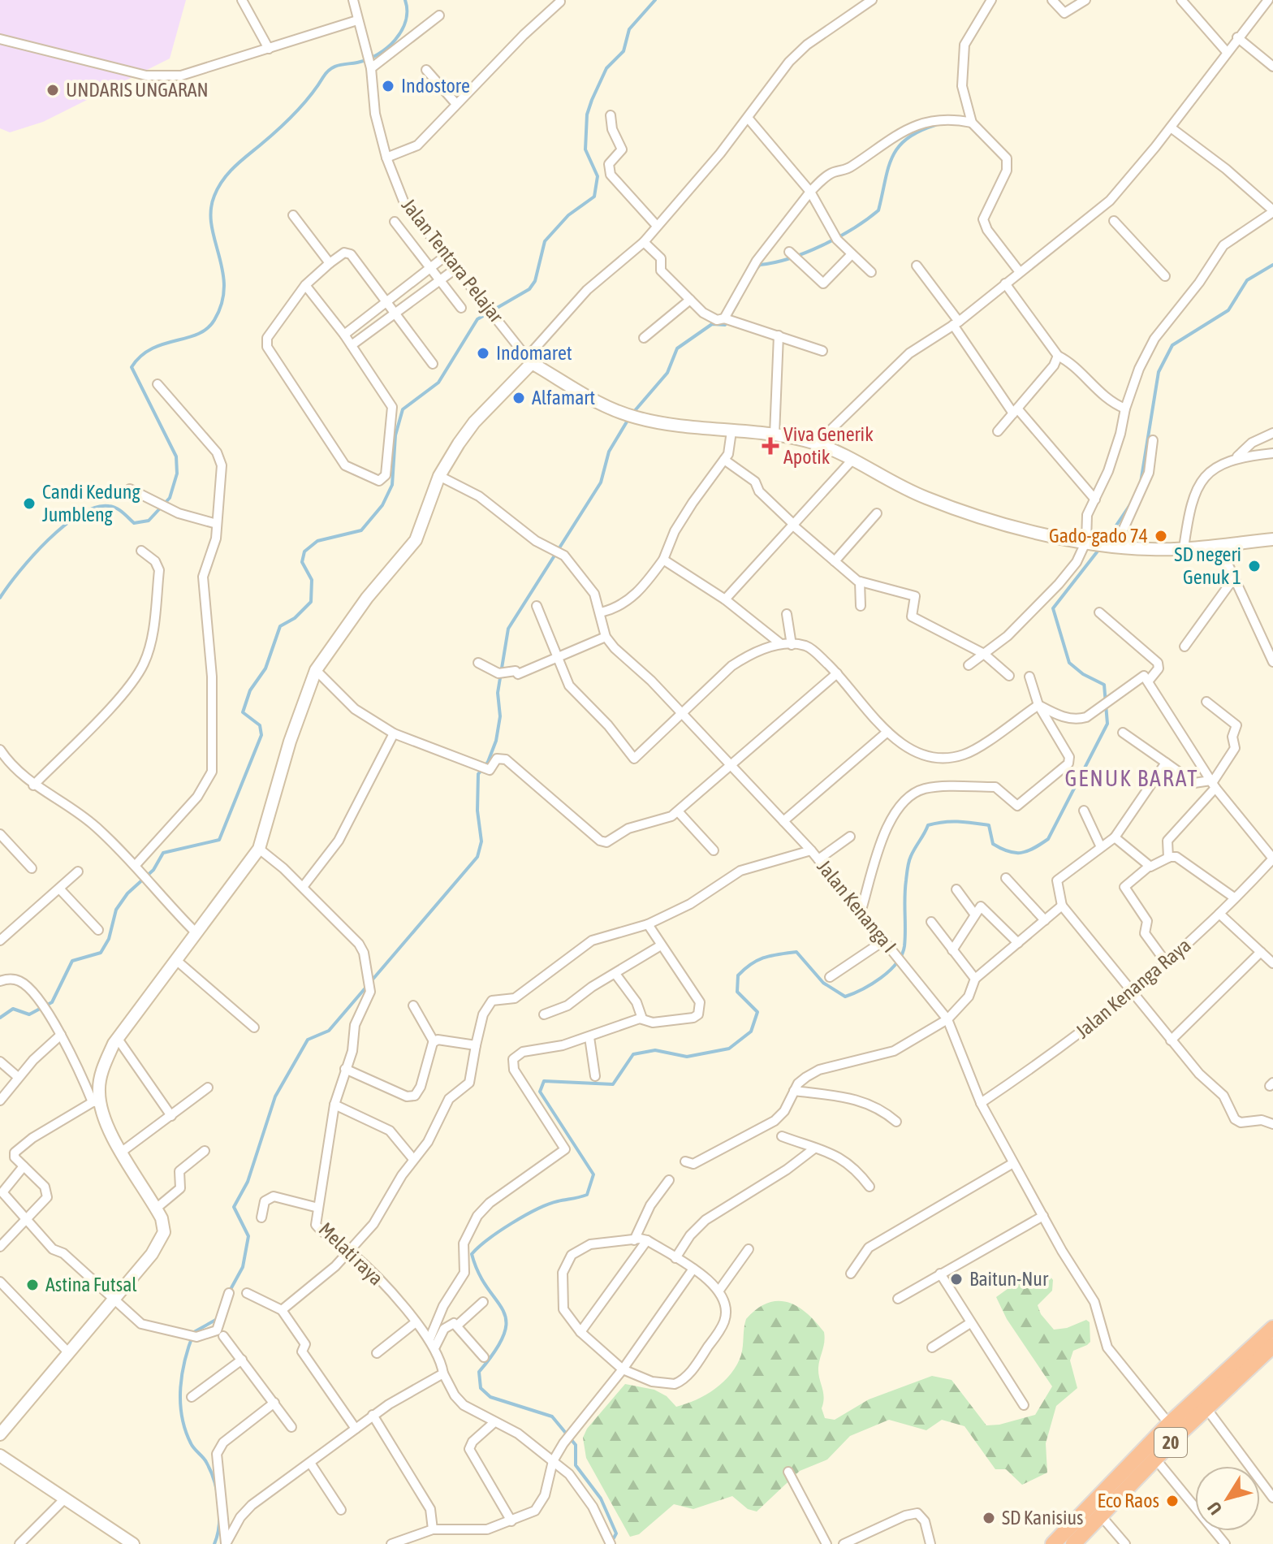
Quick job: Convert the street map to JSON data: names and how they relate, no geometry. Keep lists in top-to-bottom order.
{
  "streets": {
    "highway": ["20"],
    "street": [
      "Jalan Tentara Pelajar",
      "Jalan Kenanga I",
      "Jalan Kenanga Raya",
      "Melati raya"
    ]
  },
  "crossings": [
    ["Jalan Kenanga I", "Jalan Kenanga Raya"],
    ["Jalan Kenanga I", "20"]
  ],
  "districts": ["GENUK BARAT"],
  "places": {
    "other": [
      "Indostore",
      "UNDARIS UNGARAN",
      "Indomaret",
      "Alfamart",
      "Candi Kedung Jumbleng",
      "Gado-gado 74",
      "SD negeri Genuk 1",
      "Baitun-Nur",
      "Astina Futsal",
      "Eco Raos",
      "SD Kanisius"
    ],
    "health": ["Viva Generik Apotik"]
  },
  "north": "bottom left"
}
